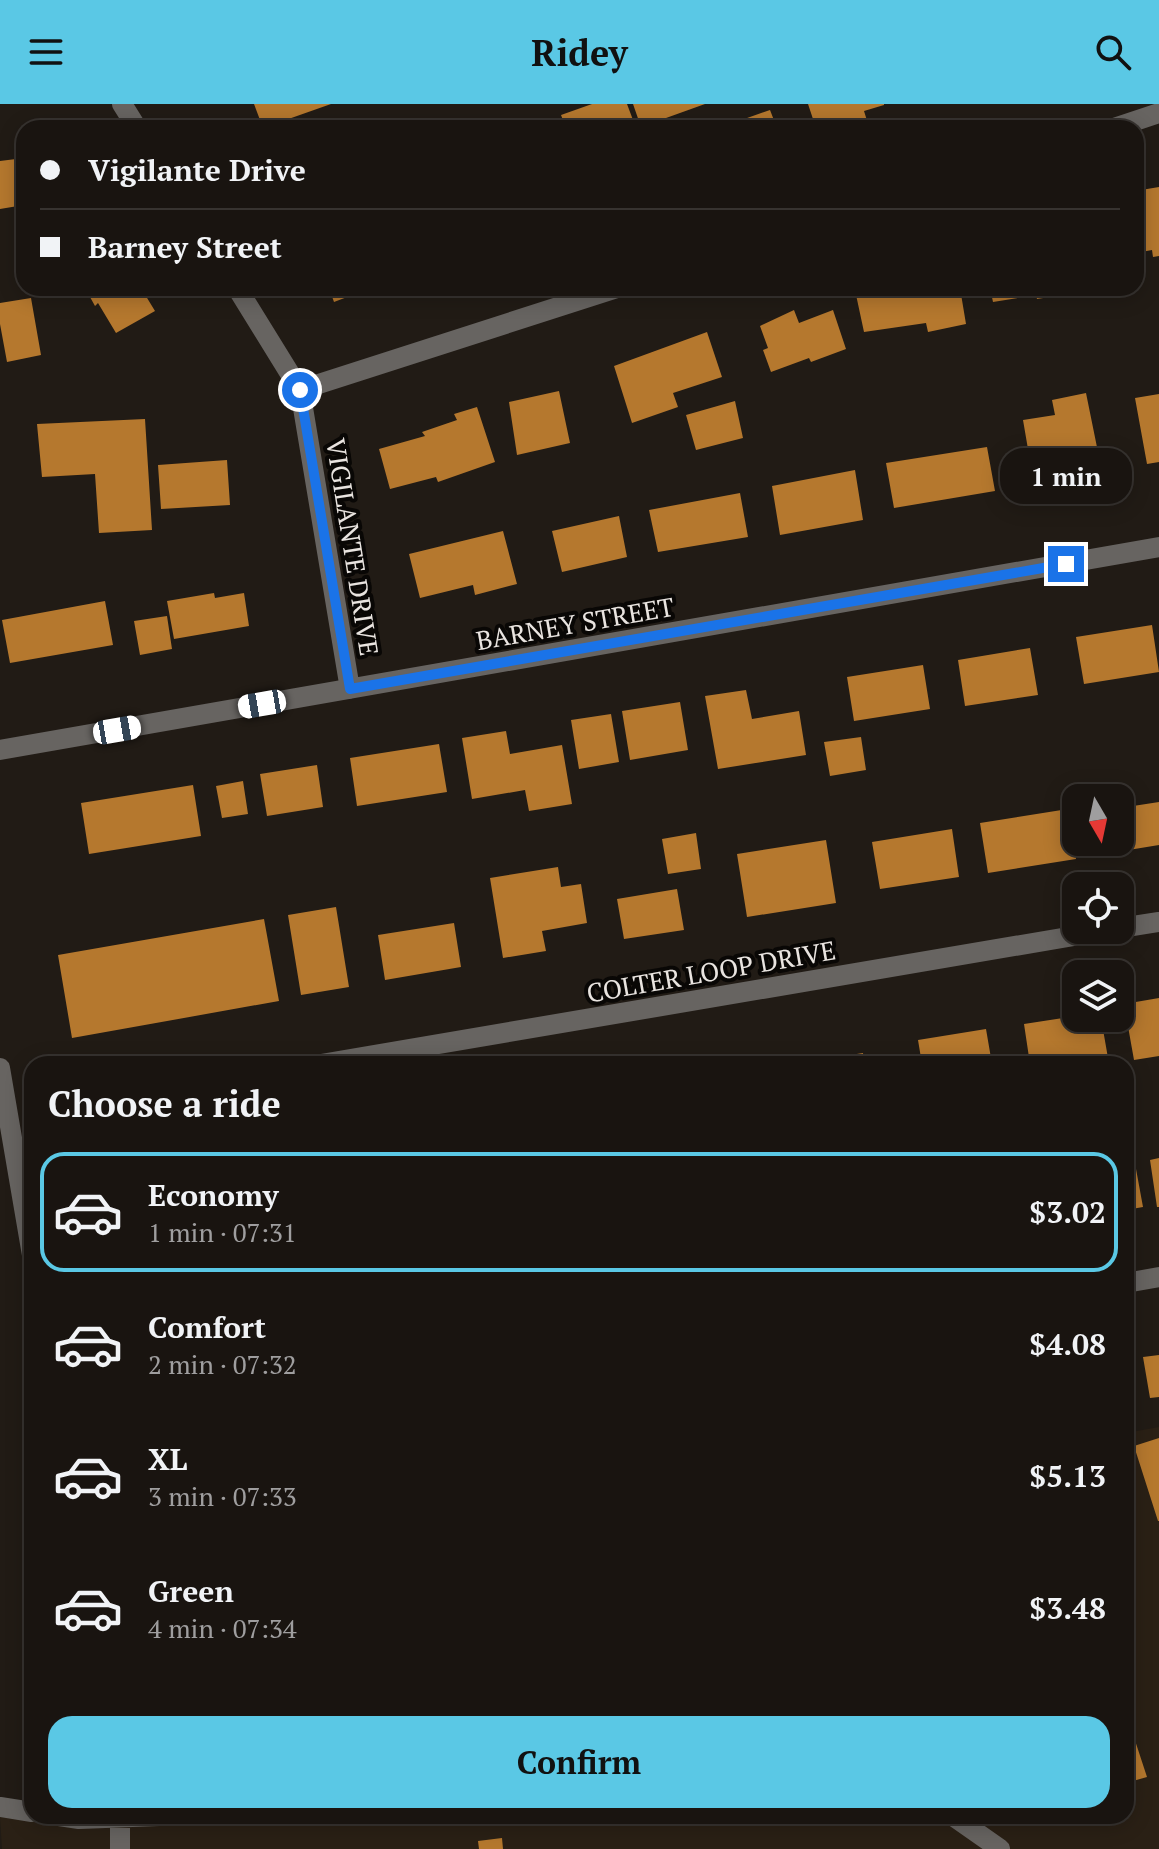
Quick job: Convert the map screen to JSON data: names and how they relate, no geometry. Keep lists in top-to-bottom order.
{
  "streets": {
    "street": ["VIGILANTE DRIVE", "BARNEY STREET", "COLTER LOOP DRIVE"]
  },
  "crossings": [
    ["VIGILANTE DRIVE", "BARNEY STREET"]
  ],
  "north": "bottom",
  "page": {
    "header": "Ridey",
    "banner": ["Vigilante Drive", "Barney Street"],
    "bubble": "1 min",
    "heading": "Choose a ride",
    "list": [
      {
        "name": "Economy",
        "note": "1 min · 07:31",
        "value": "$3.02"
      },
      {
        "name": "Comfort",
        "note": "2 min · 07:32",
        "value": "$4.08"
      },
      {
        "name": "XL",
        "note": "3 min · 07:33",
        "value": "$5.13"
      },
      {
        "name": "Green",
        "note": "4 min · 07:34",
        "value": "$3.48"
      }
    ],
    "buttons": "Confirm"
  }
}
